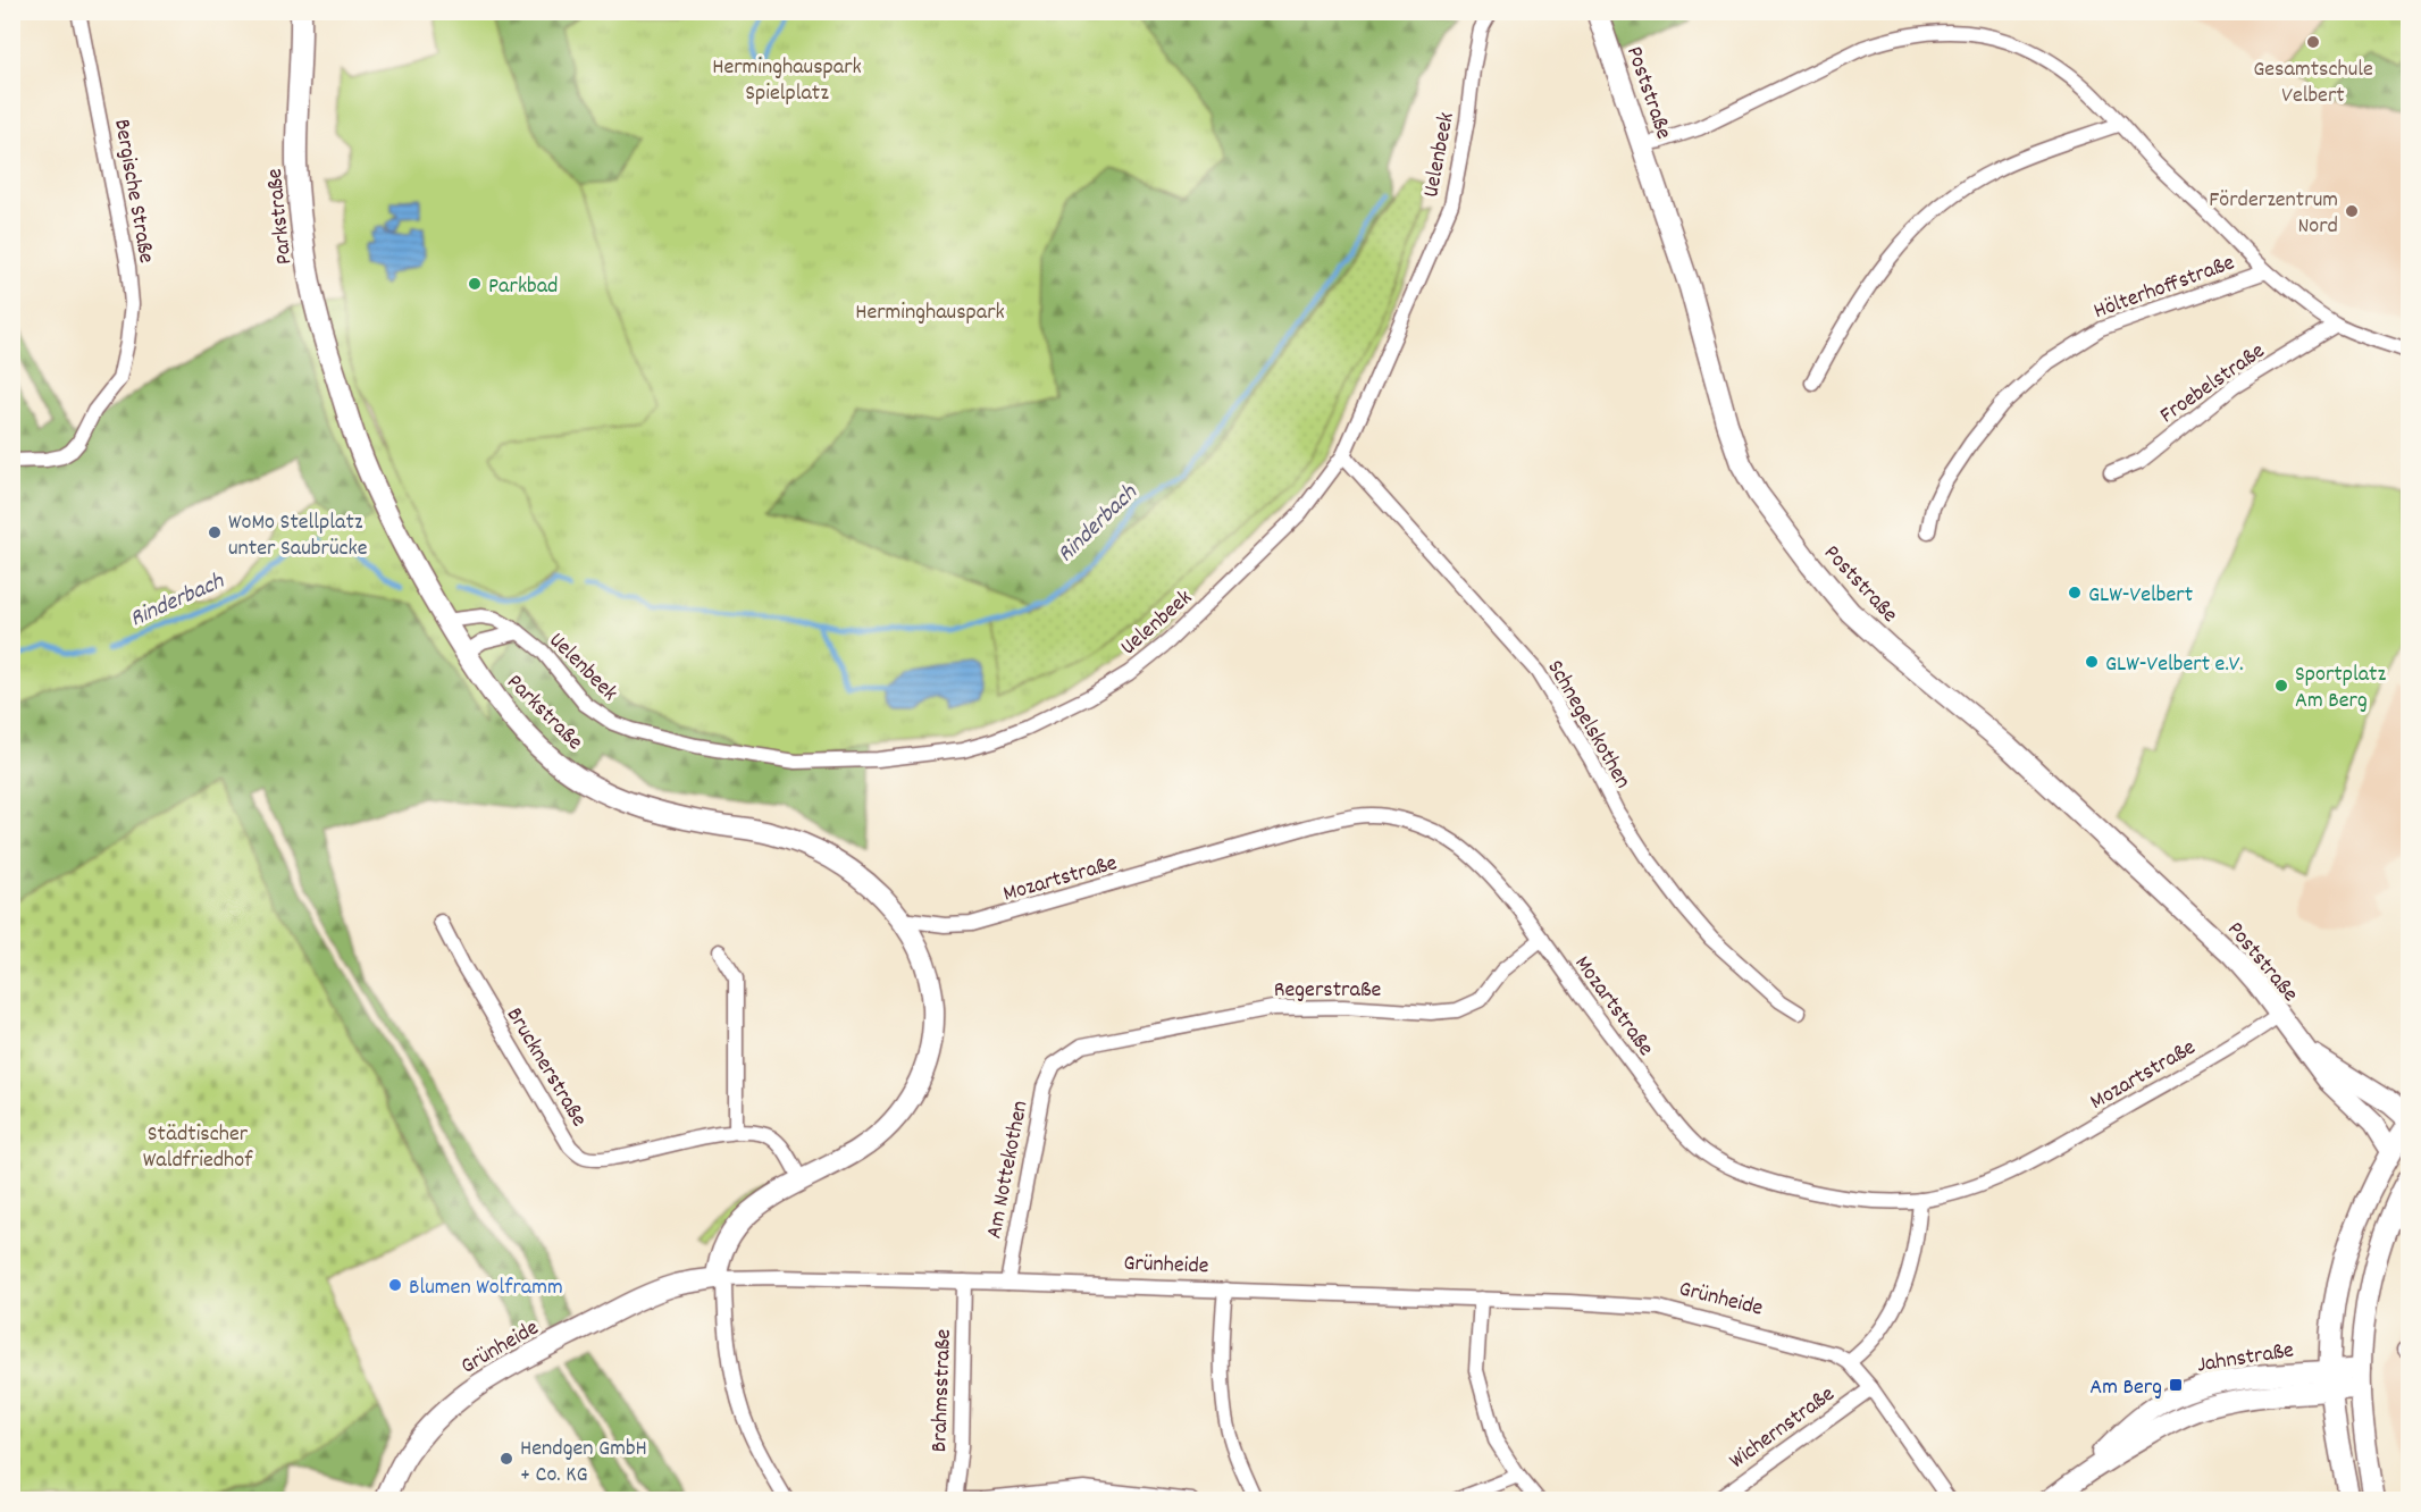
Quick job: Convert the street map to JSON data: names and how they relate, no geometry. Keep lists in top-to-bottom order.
{
  "streets": {
    "street": [
      "Poststraße",
      "Uelenbeek",
      "Bergische Straße",
      "Parkstraße",
      "Hölterhoffstraße",
      "Froebelstraße",
      "Schnegelskothen",
      "Mozartstraße",
      "Regerstraße",
      "Brucknerstraße",
      "Am Nottekothen",
      "Grünheide",
      "Jahnstraße",
      "Brahmsstraße",
      "Wichernstraße"
    ]
  },
  "crossings": [
    ["Poststraße", "Mozartstraße"],
    ["Uelenbeek", "Parkstraße"],
    ["Uelenbeek", "Schnegelskothen"],
    ["Parkstraße", "Mozartstraße"],
    ["Parkstraße", "Brucknerstraße"],
    ["Parkstraße", "Grünheide"],
    ["Mozartstraße", "Regerstraße"],
    ["Mozartstraße", "Wichernstraße"],
    ["Regerstraße", "Am Nottekothen"],
    ["Am Nottekothen", "Grünheide"],
    ["Grünheide", "Brahmsstraße"],
    ["Grünheide", "Wichernstraße"]
  ],
  "water": ["Rinderbach"],
  "parks": ["Herminghauspark Spielplatz", "Herminghauspark", "Städtischer Waldfriedhof"],
  "places": {
    "other": [
      "Gesamtschule Velbert",
      "Förderzentrum Nord",
      "Parkbad",
      "WoMo Stellplatz unter Saubrücke",
      "GLW-Velbert",
      "GLW-Velbert e.V.",
      "Sportplatz Am Berg",
      "Blumen Wolframm",
      "Hendgen GmbH + Co. KG"
    ],
    "transit": ["Am Berg"]
  }
}
